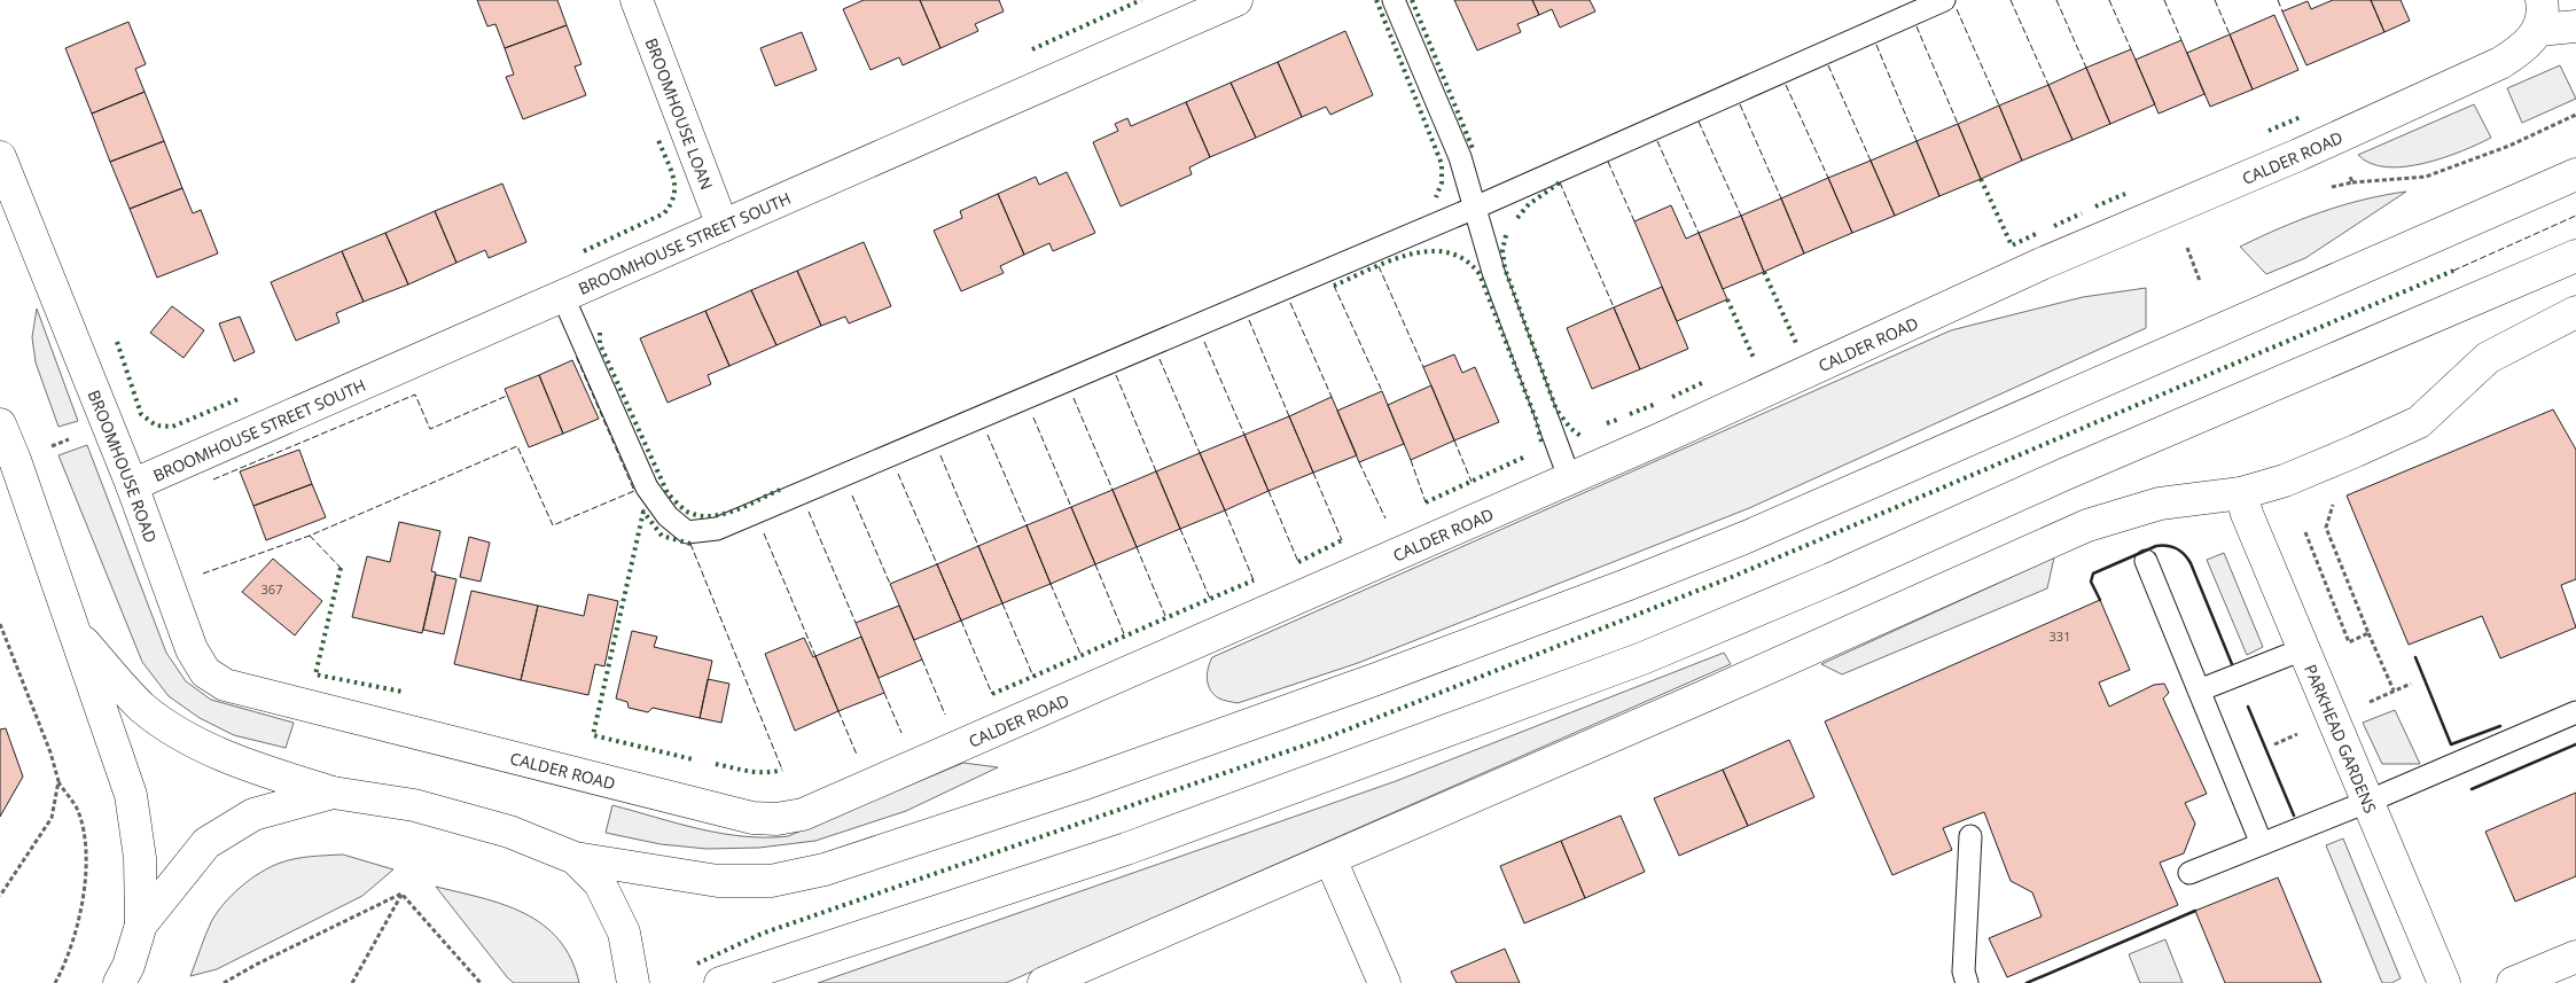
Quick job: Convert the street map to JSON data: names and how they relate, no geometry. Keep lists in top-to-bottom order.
{
  "streets": {
    "street": [
      "BROOMHOUSE LOAN",
      "CALDER ROAD",
      "BROOMHOUSE STREET SOUTH",
      "BROOMHOUSE ROAD",
      "PARKHEAD GARDENS"
    ]
  },
  "crossings": [
    ["BROOMHOUSE LOAN", "BROOMHOUSE STREET SOUTH"],
    ["CALDER ROAD", "BROOMHOUSE ROAD"],
    ["BROOMHOUSE STREET SOUTH", "BROOMHOUSE ROAD"]
  ],
  "house_numbers": ["367", "331"]
}
